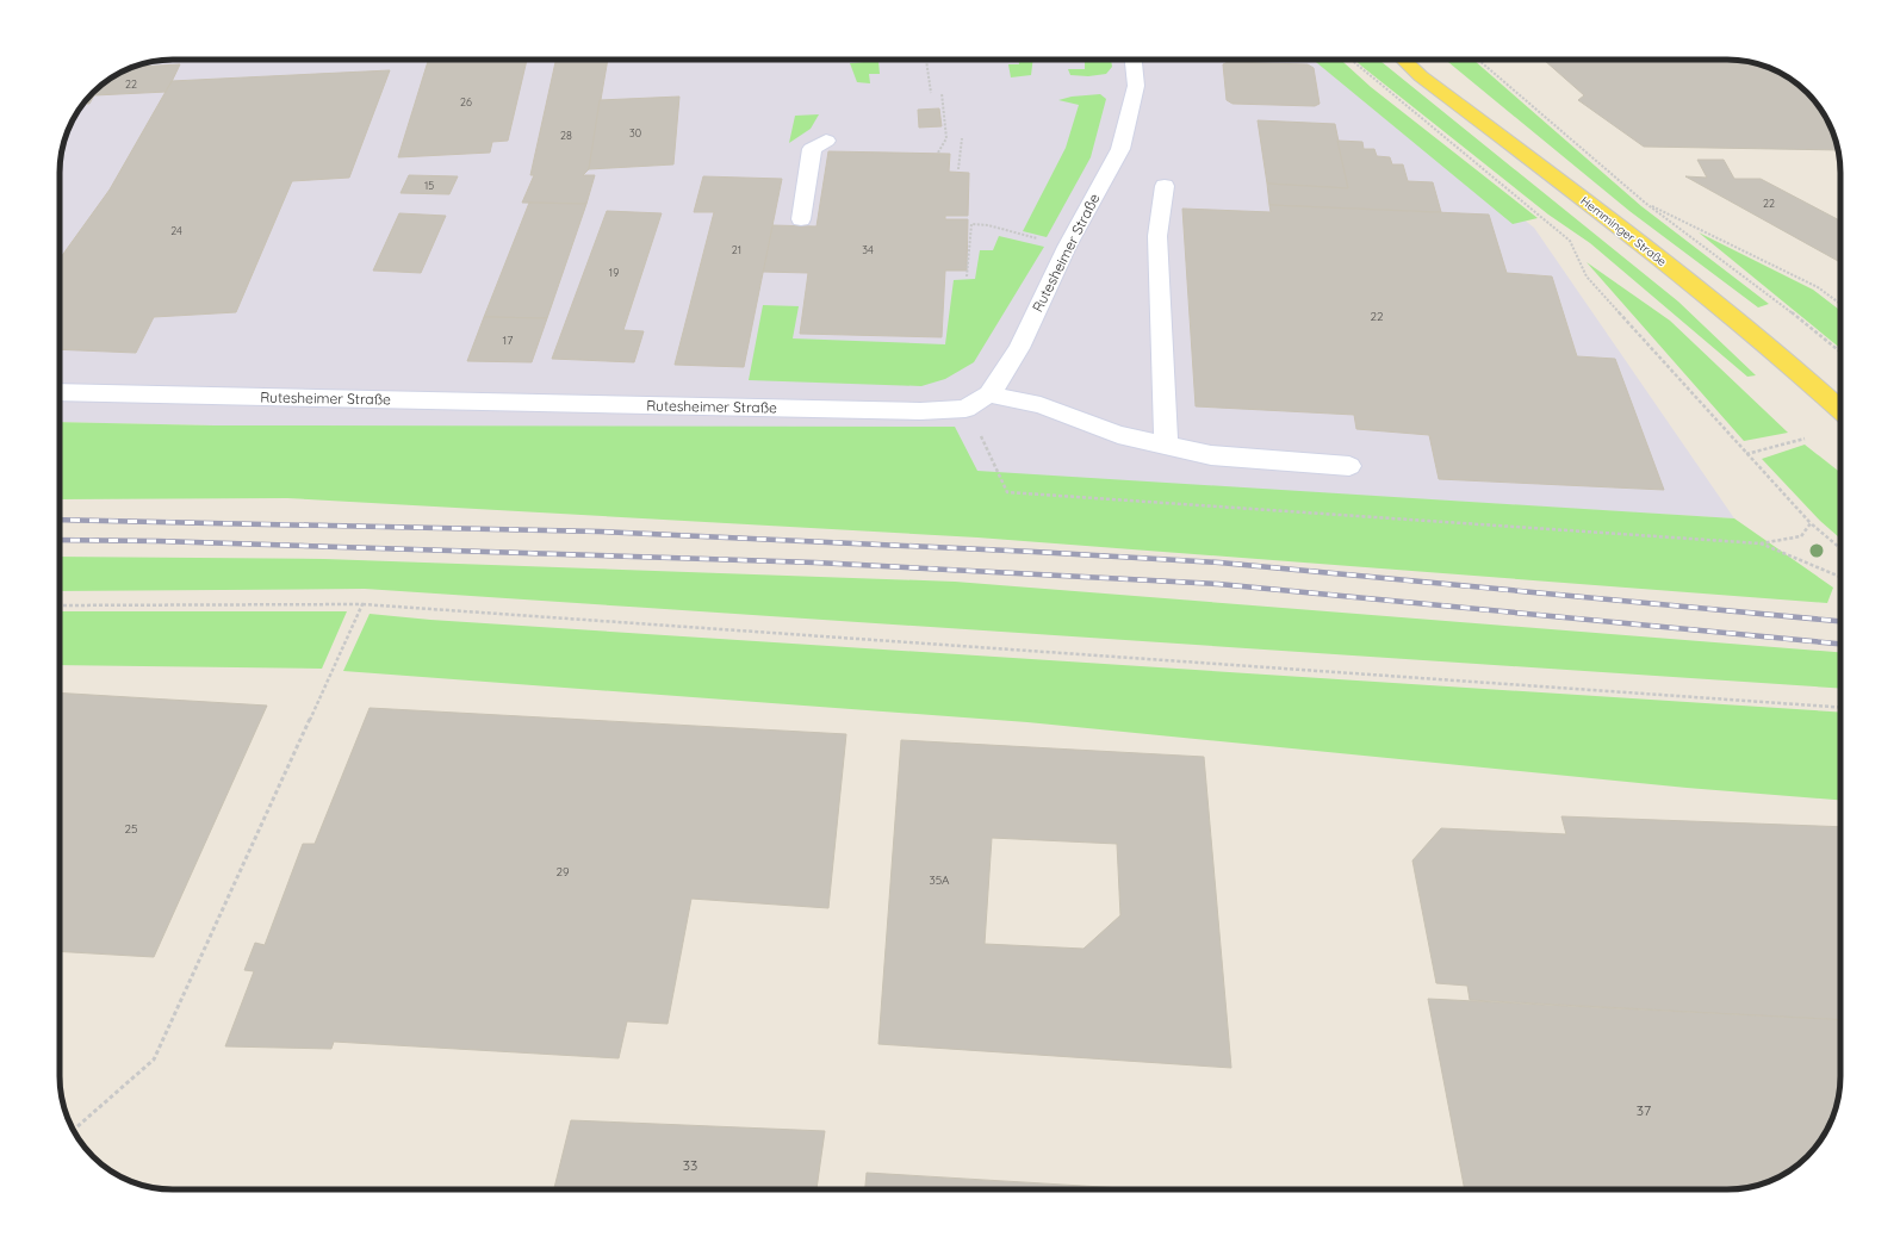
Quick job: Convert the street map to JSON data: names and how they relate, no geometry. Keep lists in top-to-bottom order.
{
  "streets": {
    "main road": ["Hemminger Straße"],
    "street": ["Rutesheimer Straße"]
  },
  "house_numbers": [
    "22",
    "26",
    "30",
    "28",
    "15",
    "22",
    "24",
    "21",
    "34",
    "19",
    "22",
    "17",
    "25",
    "29",
    "35A",
    "37",
    "33"
  ]
}
